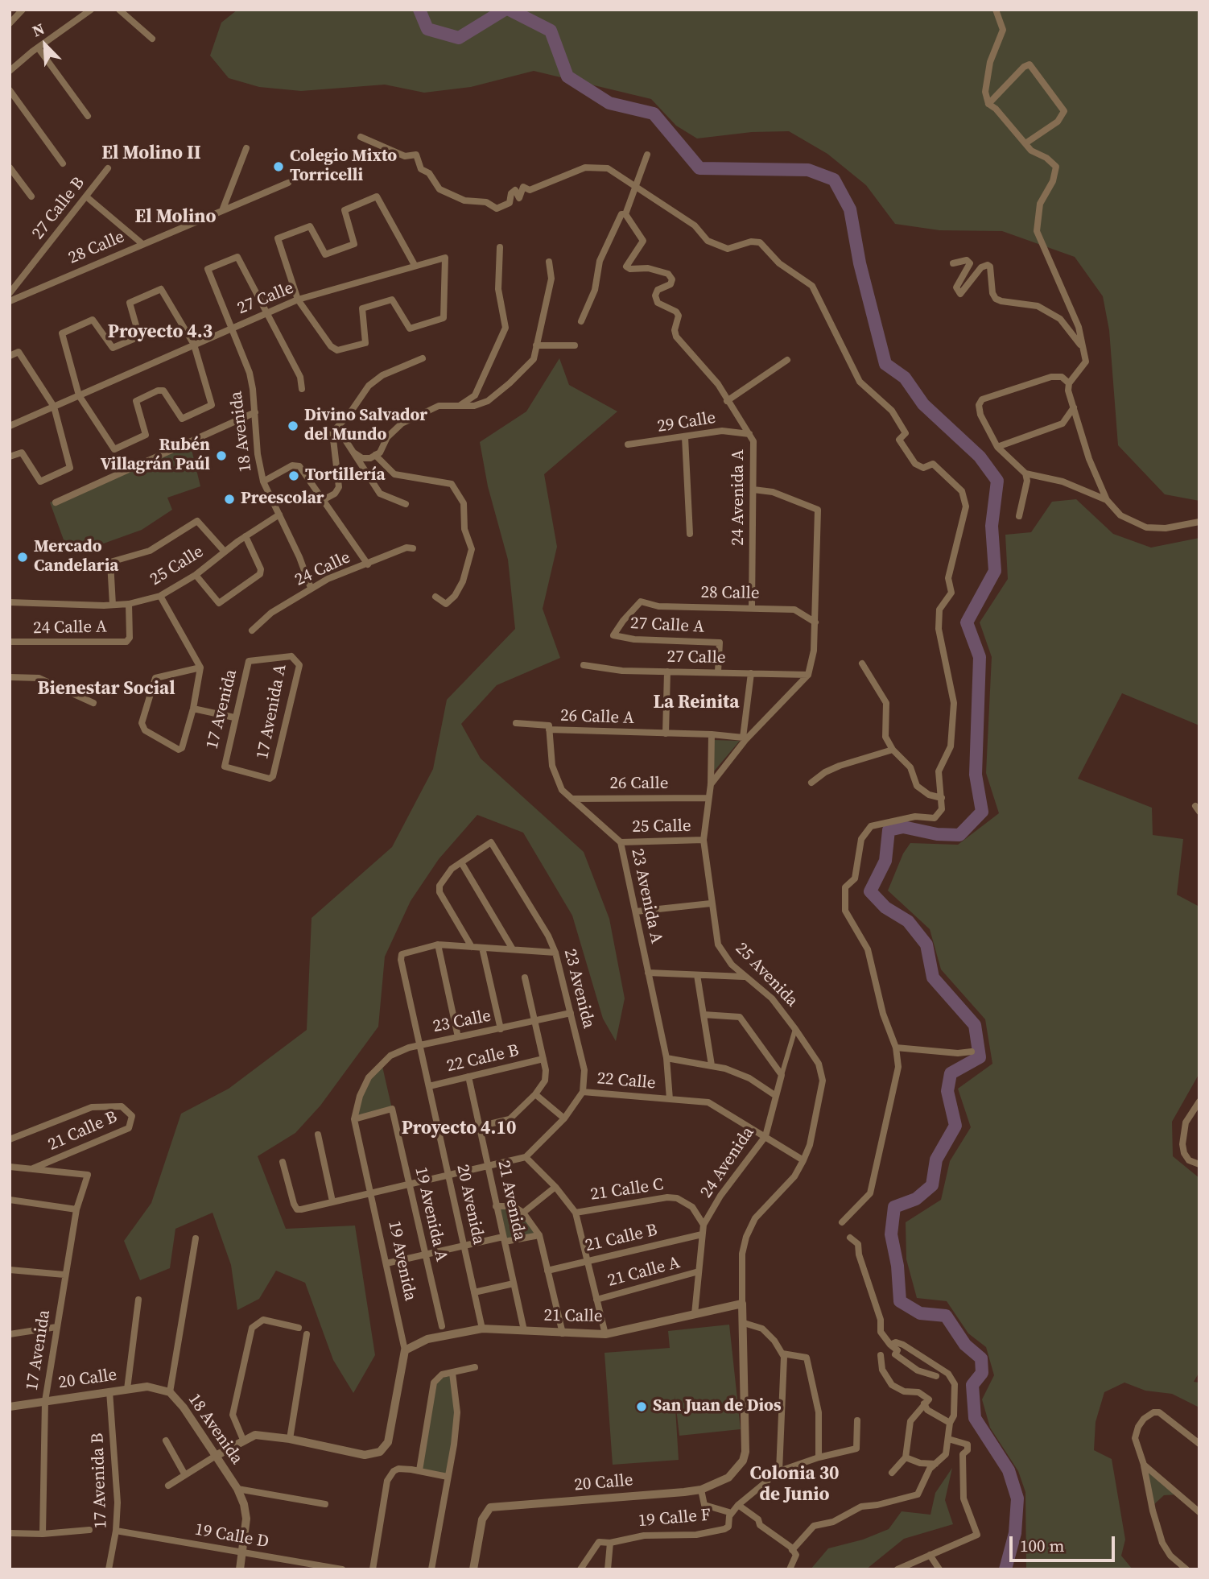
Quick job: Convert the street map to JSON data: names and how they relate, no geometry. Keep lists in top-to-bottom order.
{
  "streets": {
    "street": [
      "27 Calle B",
      "28 Calle",
      "27 Calle",
      "29 Calle",
      "18 Avenida",
      "24 Avenida A",
      "25 Calle",
      "24 Calle",
      "27 Calle A",
      "24 Calle A",
      "17 Avenida",
      "17 Avenida A",
      "26 Calle A",
      "26 Calle",
      "23 Avenida A",
      "25 Avenida",
      "23 Avenida",
      "23 Calle",
      "22 Calle B",
      "22 Calle",
      "21 Calle B",
      "24 Avenida",
      "21 Calle C",
      "21 Avenida",
      "20 Avenida",
      "19 Avenida A",
      "19 Avenida",
      "21 Calle A",
      "21 Calle",
      "20 Calle",
      "17 Avenida B",
      "19 Calle F",
      "19 Calle D"
    ]
  },
  "crossings": [
    ["28 Calle", "24 Avenida A"],
    ["28 Calle", "27 Calle A"],
    ["27 Calle", "18 Avenida"],
    ["27 Calle", "27 Calle A"],
    ["27 Calle", "25 Avenida"],
    ["29 Calle", "24 Avenida A"],
    ["18 Avenida", "25 Calle"],
    ["18 Avenida", "24 Calle"],
    ["18 Avenida", "20 Calle"],
    ["18 Avenida", "19 Calle D"],
    ["25 Calle", "24 Calle A"],
    ["25 Calle", "23 Avenida A"],
    ["25 Calle", "25 Avenida"],
    ["17 Avenida", "17 Avenida A"],
    ["17 Avenida", "21 Calle B"],
    ["17 Avenida", "20 Calle"],
    ["26 Calle A", "23 Avenida A"],
    ["26 Calle A", "25 Avenida"],
    ["26 Calle", "23 Avenida A"],
    ["26 Calle", "25 Avenida"],
    ["23 Avenida A", "22 Calle"],
    ["25 Avenida", "22 Calle"],
    ["25 Avenida", "24 Avenida"],
    ["25 Avenida", "21 Calle"],
    ["25 Avenida", "20 Calle"],
    ["23 Avenida", "23 Calle"],
    ["23 Avenida", "22 Calle"],
    ["23 Calle", "20 Avenida"],
    ["23 Calle", "19 Avenida"],
    ["22 Calle B", "21 Avenida"],
    ["22 Calle B", "20 Avenida"],
    ["22 Calle", "24 Avenida"],
    ["21 Calle B", "24 Avenida"],
    ["24 Avenida", "21 Calle C"],
    ["24 Avenida", "21 Calle A"],
    ["24 Avenida", "21 Calle"],
    ["21 Avenida", "21 Calle"],
    ["20 Avenida", "21 Calle"],
    ["19 Avenida A", "19 Avenida"],
    ["19 Avenida", "21 Calle"],
    ["20 Calle", "17 Avenida B"],
    ["17 Avenida B", "19 Calle D"]
  ],
  "districts": [
    "El Molino II",
    "El Molino",
    "Proyecto 4.3",
    "Bienestar Social",
    "La Reinita",
    "Proyecto 4.10",
    "Colonia 30 de Junio"
  ],
  "places": [
    "Colegio Mixto Torricelli",
    "Divino Salvador del Mundo",
    "Rubén Villagrán Paúl",
    "Tortillería",
    "Preescolar",
    "Mercado Candelaria",
    "San Juan de Dios"
  ],
  "scale_bar": "100 m",
  "north": "top left"
}
